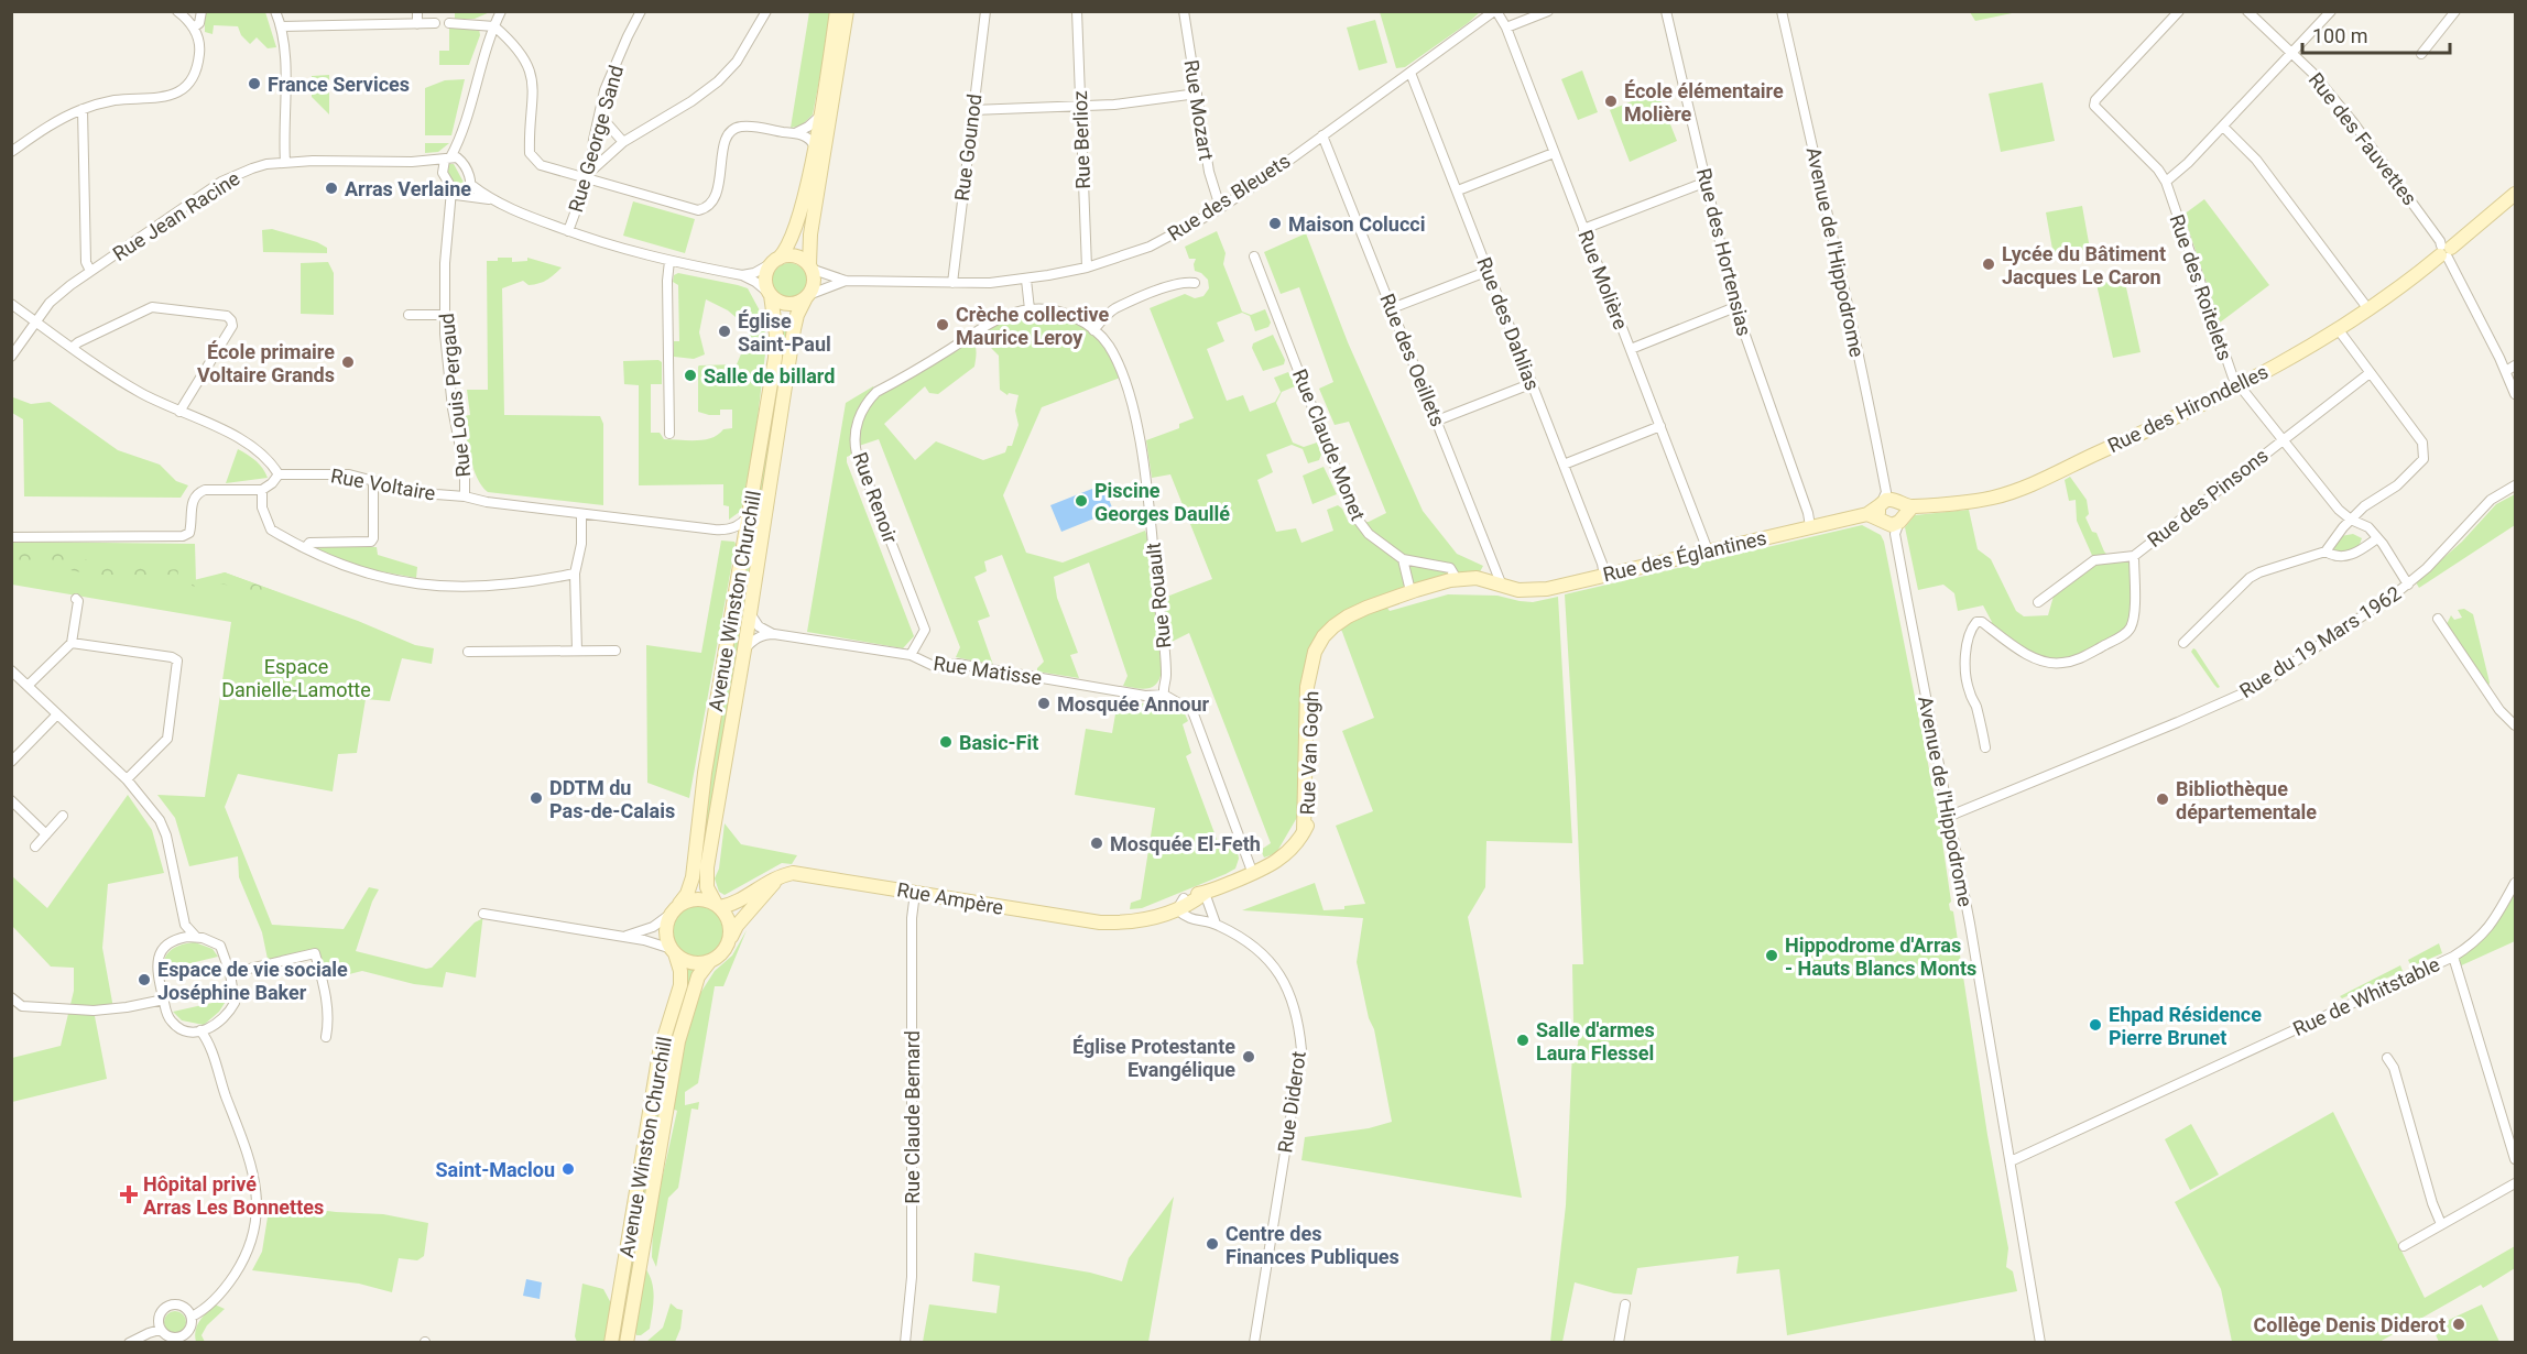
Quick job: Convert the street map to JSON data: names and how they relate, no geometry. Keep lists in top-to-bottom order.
{
  "streets": {
    "main road": [
      "Rue des Hirondelles",
      "Rue des Églantines",
      "Avenue Winston Churchill",
      "Rue Van Gogh",
      "Rue Ampère"
    ],
    "street": [
      "Rue Mozart",
      "Rue George Sand",
      "Rue des Fauvettes",
      "Rue Berlioz",
      "Rue Gounod",
      "Rue des Bleuets",
      "Rue Jean Racine",
      "Rue des Hortensias",
      "Avenue de l'Hippodrome",
      "Rue Molière",
      "Rue des Roitelets",
      "Rue des Dahlias",
      "Rue des Oeillets",
      "Rue Louis Pergaud",
      "Rue Claude Monet",
      "Rue Voltaire",
      "Rue Renoir",
      "Rue des Pinsons",
      "Rue Rouault",
      "Rue du 19 Mars 1962",
      "Rue Matisse",
      "Rue de Whitstable",
      "Rue Diderot",
      "Rue Claude Bernard"
    ]
  },
  "crossings": [
    ["Rue Mozart", "Rue des Bleuets"],
    ["Rue des Fauvettes", "Rue des Hirondelles"],
    ["Rue Berlioz", "Rue des Bleuets"],
    ["Rue Gounod", "Rue des Bleuets"],
    ["Rue des Bleuets", "Rue Molière"],
    ["Rue des Bleuets", "Rue des Dahlias"],
    ["Rue des Bleuets", "Rue des Oeillets"],
    ["Rue des Bleuets", "Avenue Winston Churchill"],
    ["Rue des Hortensias", "Rue des Églantines"],
    ["Avenue de l'Hippodrome", "Rue des Hirondelles"],
    ["Avenue de l'Hippodrome", "Rue des Églantines"],
    ["Avenue de l'Hippodrome", "Rue du 19 Mars 1962"],
    ["Avenue de l'Hippodrome", "Rue de Whitstable"],
    ["Rue Molière", "Rue des Églantines"],
    ["Rue des Roitelets", "Rue des Hirondelles"],
    ["Rue des Roitelets", "Rue des Pinsons"],
    ["Rue des Dahlias", "Rue des Églantines"],
    ["Rue des Oeillets", "Rue des Églantines"],
    ["Rue des Oeillets", "Rue Van Gogh"],
    ["Rue Louis Pergaud", "Rue Voltaire"],
    ["Rue des Hirondelles", "Rue des Églantines"],
    ["Rue Claude Monet", "Rue Van Gogh"],
    ["Rue Voltaire", "Avenue Winston Churchill"],
    ["Rue Renoir", "Rue Rouault"],
    ["Rue Renoir", "Rue Matisse"],
    ["Rue des Églantines", "Rue Van Gogh"],
    ["Rue Rouault", "Rue Matisse"],
    ["Avenue Winston Churchill", "Rue Ampère"],
    ["Rue Van Gogh", "Rue Ampère"],
    ["Rue Ampère", "Rue Diderot"],
    ["Rue Ampère", "Rue Claude Bernard"]
  ],
  "parks": ["Espace Danielle-Lamotte"],
  "places": {
    "other": [
      "France Services",
      "École élémentaire Molière",
      "Arras Verlaine",
      "Maison Colucci",
      "Lycée du Bâtiment Jacques Le Caron",
      "Crèche collective Maurice Leroy",
      "Église Saint-Paul",
      "École primaire Voltaire Grands",
      "Salle de billard",
      "Piscine Georges Daullé",
      "Mosquée Annour",
      "Basic-Fit",
      "DDTM du Pas-de-Calais",
      "Bibliothèque départementale",
      "Mosquée El-Feth",
      "Hippodrome d'Arras - Hauts Blancs Monts",
      "Espace de vie sociale Joséphine Baker",
      "Ehpad Résidence Pierre Brunet",
      "Salle d'armes Laura Flessel",
      "Église Protestante Evangélique",
      "Saint-Maclou",
      "Centre des Finances Publiques",
      "Collège Denis Diderot"
    ],
    "health": ["Hôpital privé Arras Les Bonnettes"]
  },
  "scale_bar": "100 m"
}
